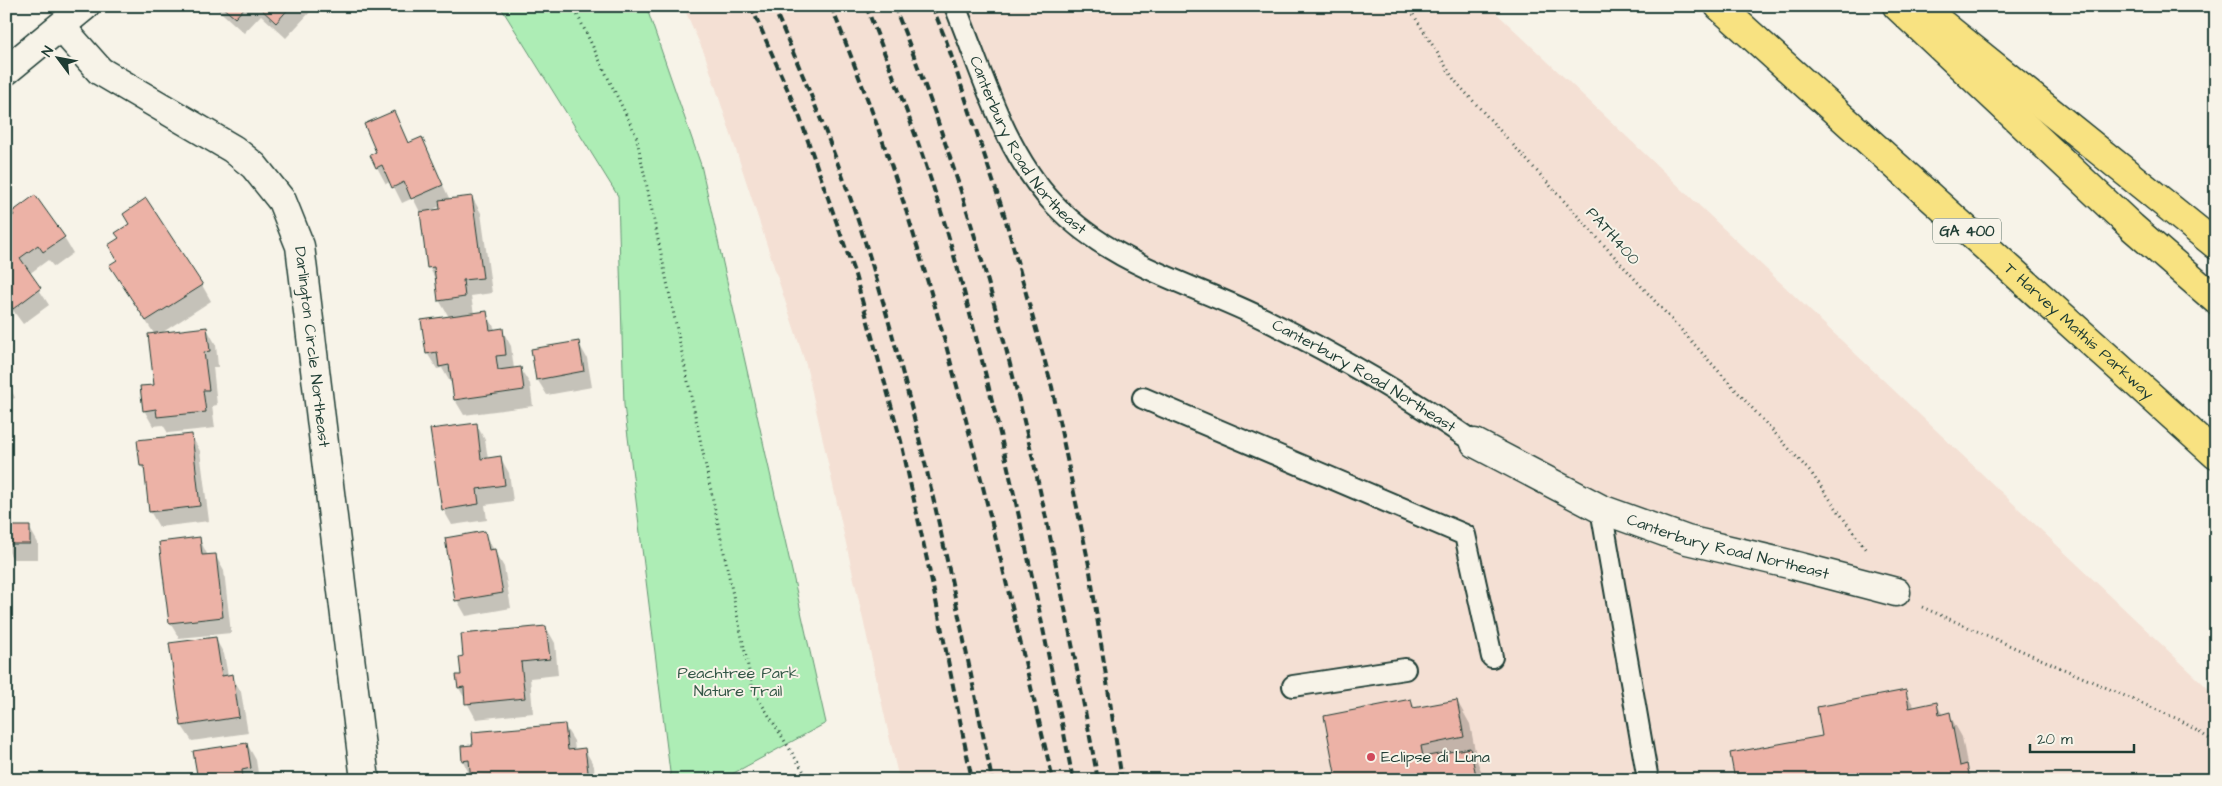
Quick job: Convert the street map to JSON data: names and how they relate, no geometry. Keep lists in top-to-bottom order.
{
  "streets": {
    "highway": ["GA 400", "T Harvey Mathis Parkway"],
    "street": ["Canterbury Road Northeast", "Darlington Circle Northeast"],
    "path": ["PATH400"]
  },
  "parks": ["Peachtree Park Nature Trail"],
  "places": ["Eclipse di Luna"],
  "scale_bar": "20 m",
  "north": "top left"
}
